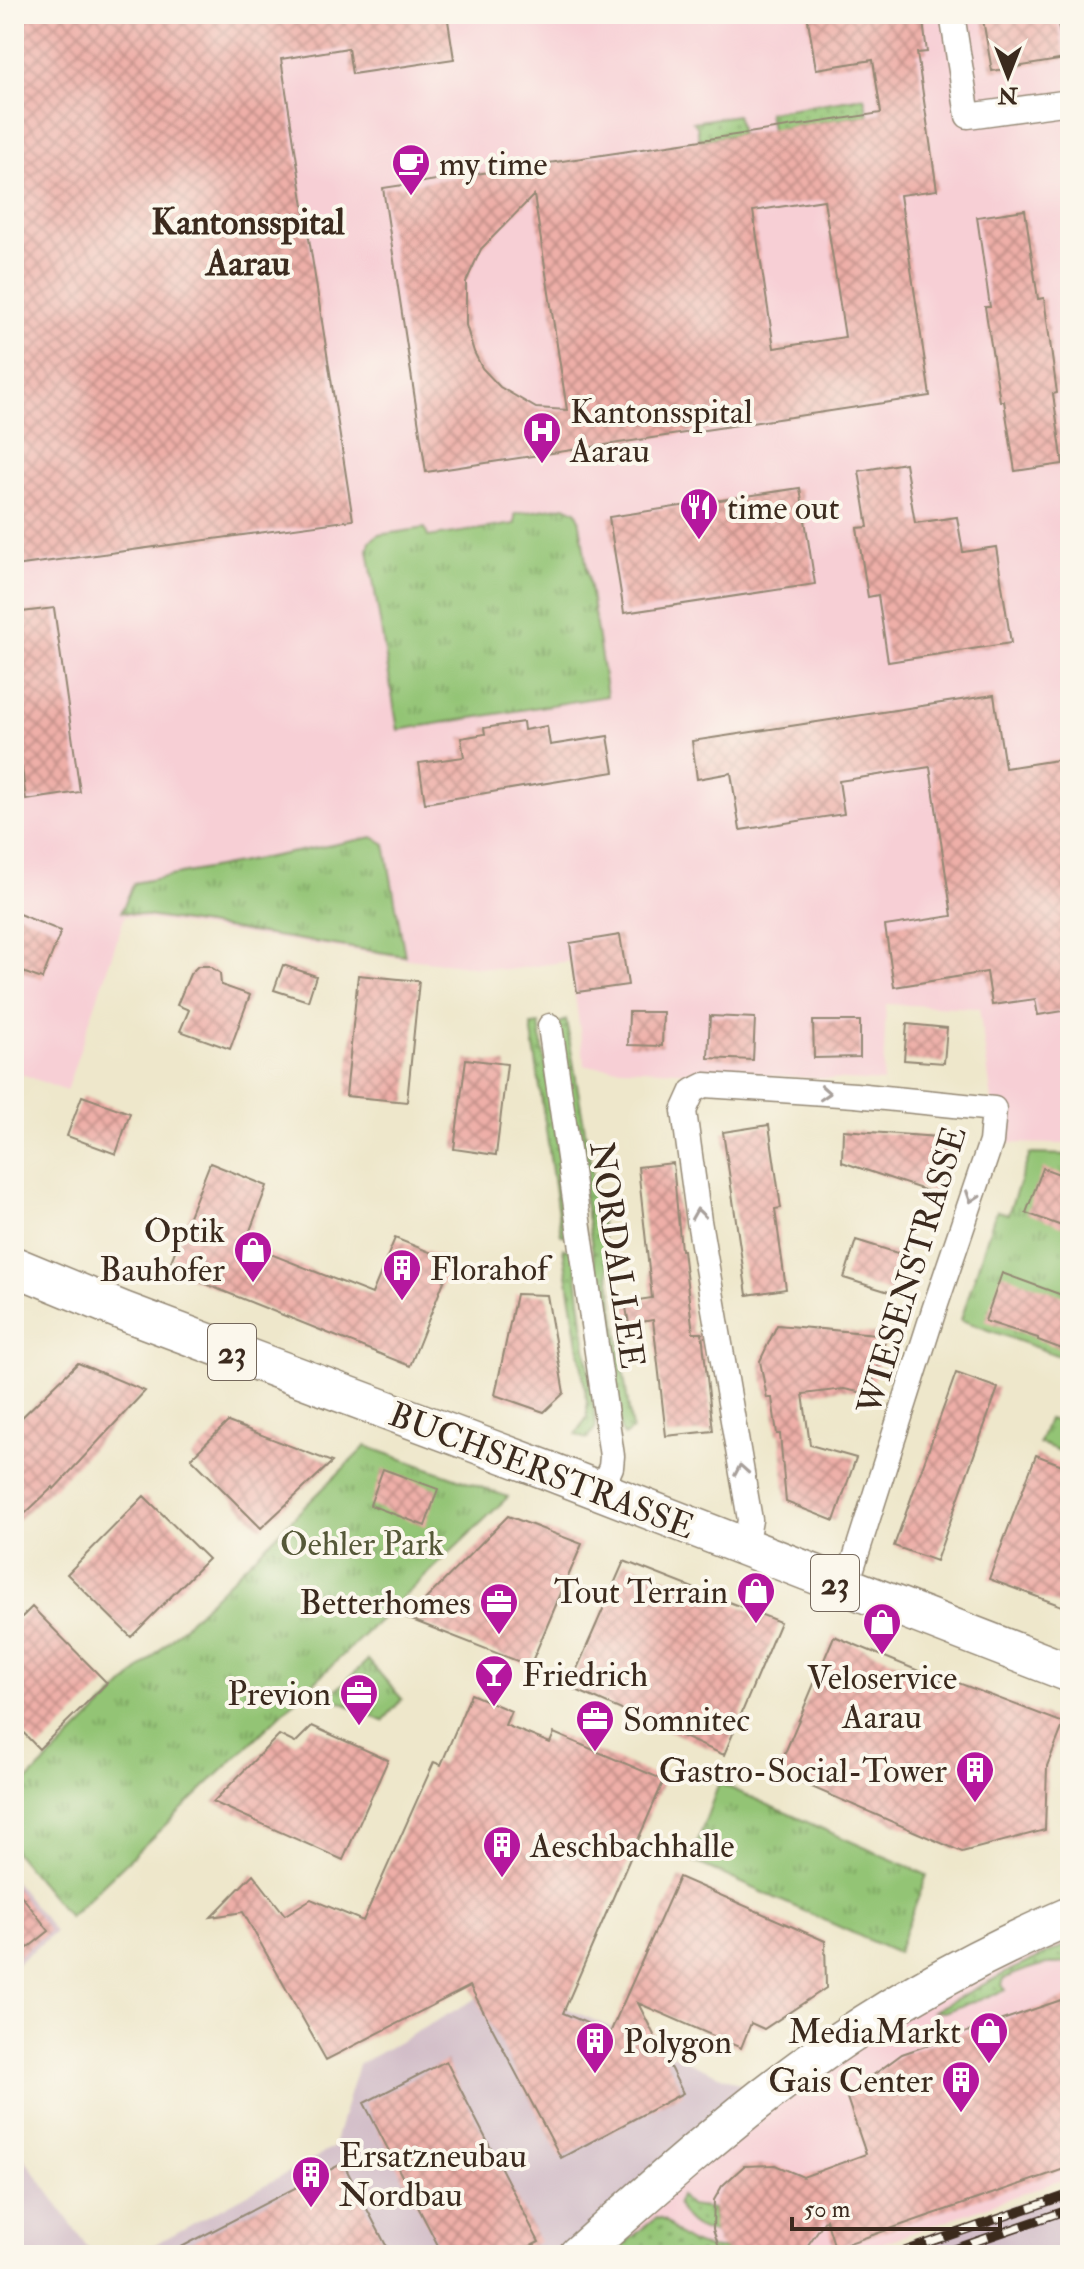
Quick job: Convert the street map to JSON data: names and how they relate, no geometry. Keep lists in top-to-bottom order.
{
  "streets": {
    "main road": ["23", "BUCHSERSTRASSE"],
    "street": ["NORDALLEE", "WIESENSTRASSE"]
  },
  "crossings": [
    ["NORDALLEE", "BUCHSERSTRASSE"],
    ["WIESENSTRASSE", "BUCHSERSTRASSE"]
  ],
  "districts": ["Kantonsspital Aarau"],
  "parks": ["Oehler Park"],
  "places": {
    "cafe": ["my time"],
    "hospital": ["Kantonsspital Aarau"],
    "restaurant": ["time out"],
    "shop": [
      "Optik Bauhofer",
      "Tout Terrain",
      "Veloservice Aarau",
      "MediaMarkt"
    ],
    "building": [
      "Florahof",
      "Gastro-Social-Tower",
      "Aeschbachhalle",
      "Polygon",
      "Gais Center",
      "Ersatzneubau Nordbau"
    ],
    "office": ["Betterhomes", "Previon", "Somnitec"],
    "bar": ["Friedrich"]
  },
  "scale_bar": "50 m",
  "north": "bottom"
}
